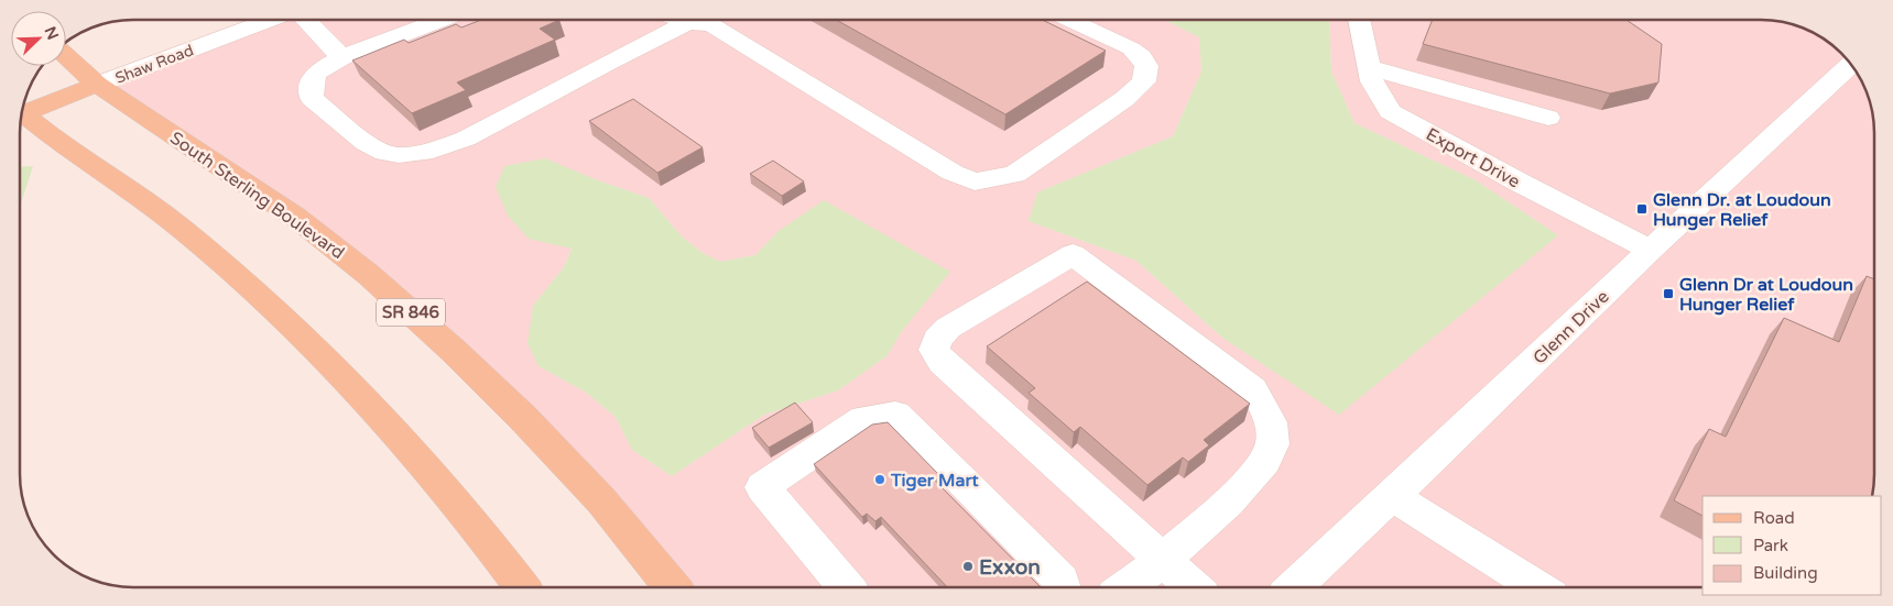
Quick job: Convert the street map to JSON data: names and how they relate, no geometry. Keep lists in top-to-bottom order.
{
  "streets": {
    "main road": ["Shaw Road", "South Sterling Boulevard", "SR 846"],
    "street": ["Export Drive", "Glenn Drive"]
  },
  "crossings": [
    ["Shaw Road", "South Sterling Boulevard"],
    ["Export Drive", "Glenn Drive"]
  ],
  "places": {
    "transit": ["Glenn Dr. at Loudoun Hunger Relief", "Glenn Dr at Loudoun Hunger Relief"],
    "other": ["Tiger Mart", "Exxon"]
  },
  "legend": ["Road", "Park", "Building"],
  "north": "top right"
}
